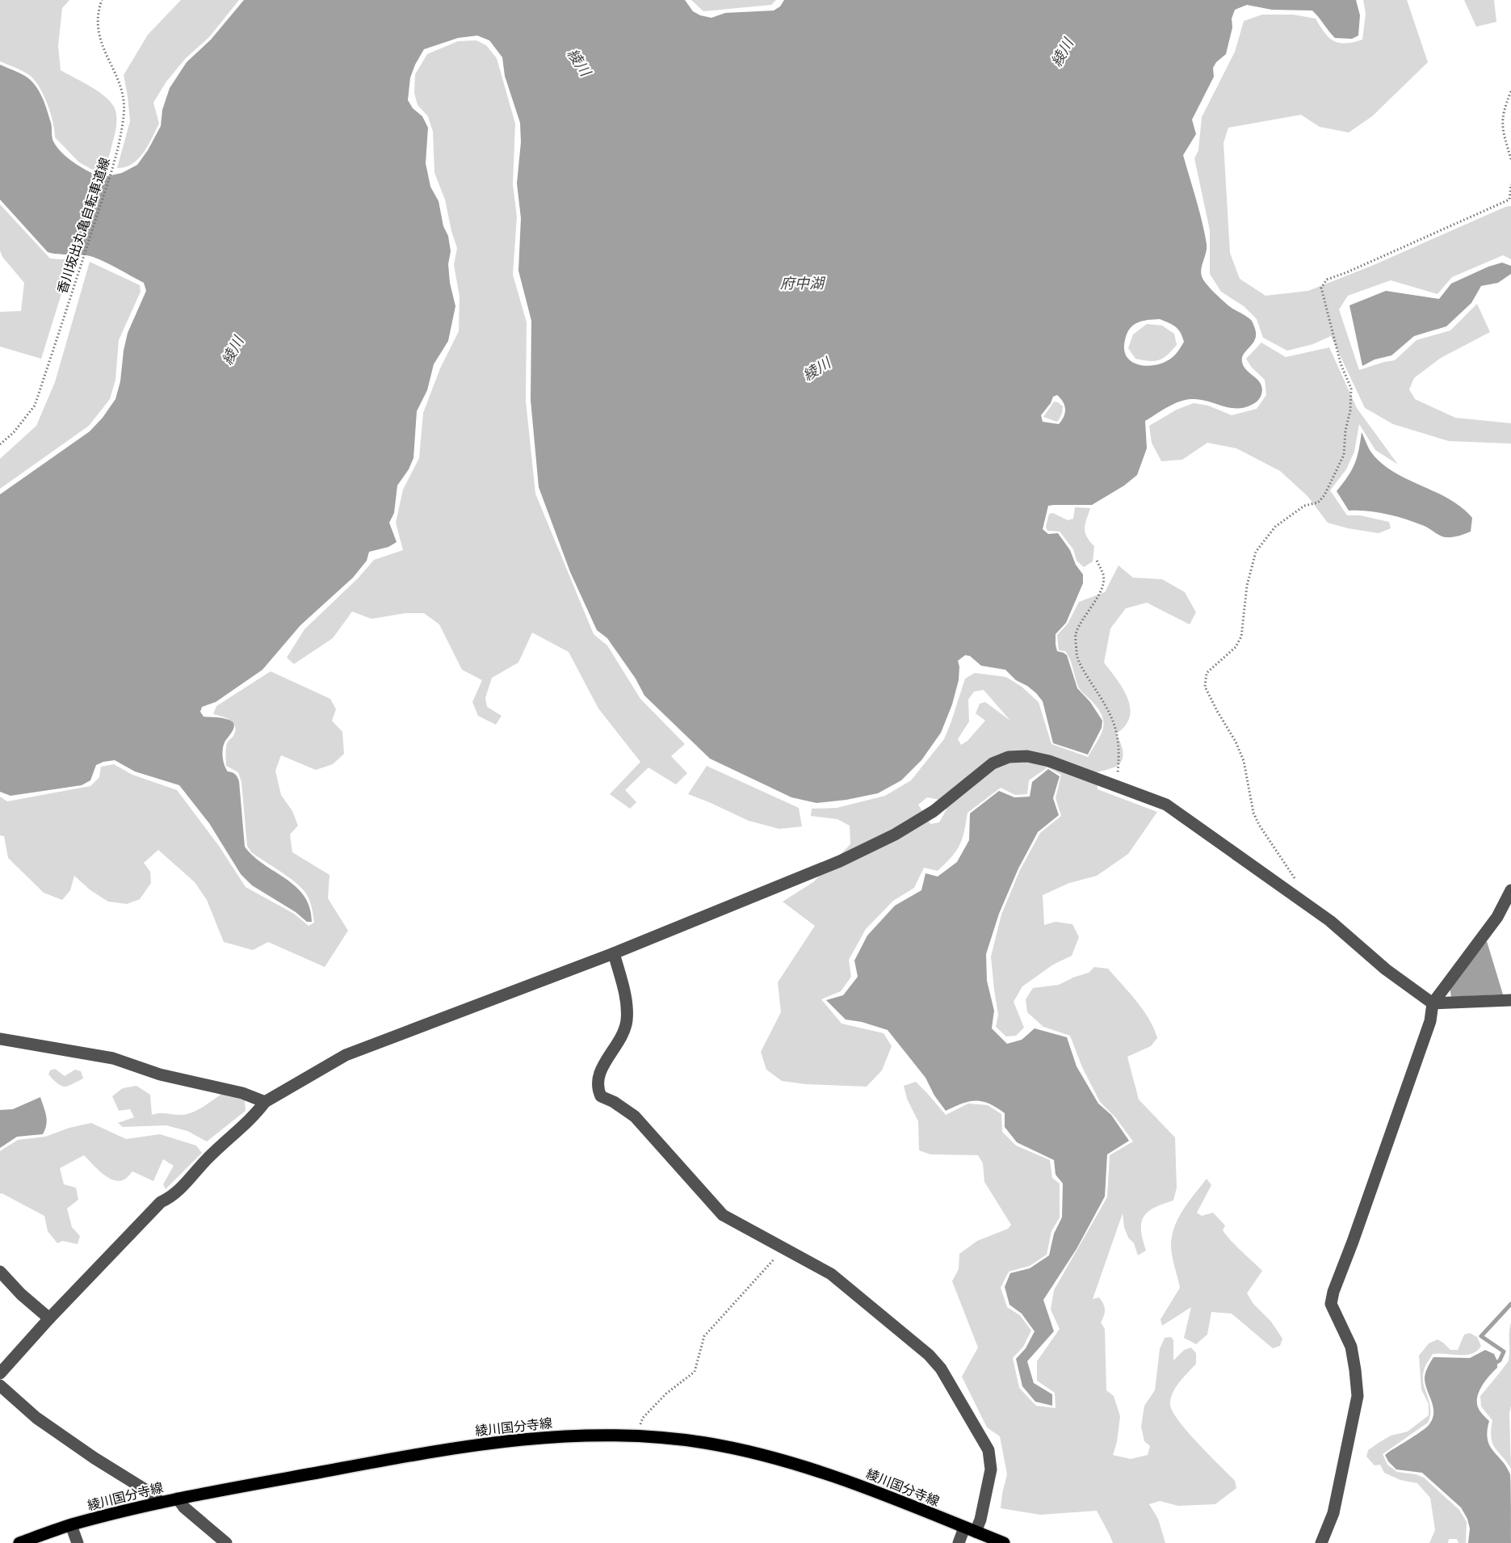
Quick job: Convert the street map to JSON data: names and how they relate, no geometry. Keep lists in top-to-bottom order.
{
  "streets": {
    "main road": ["綾川国分寺線"],
    "path": ["香川坂出丸亀自転車道線"]
  },
  "water": ["綾川", "府中湖"]
}
